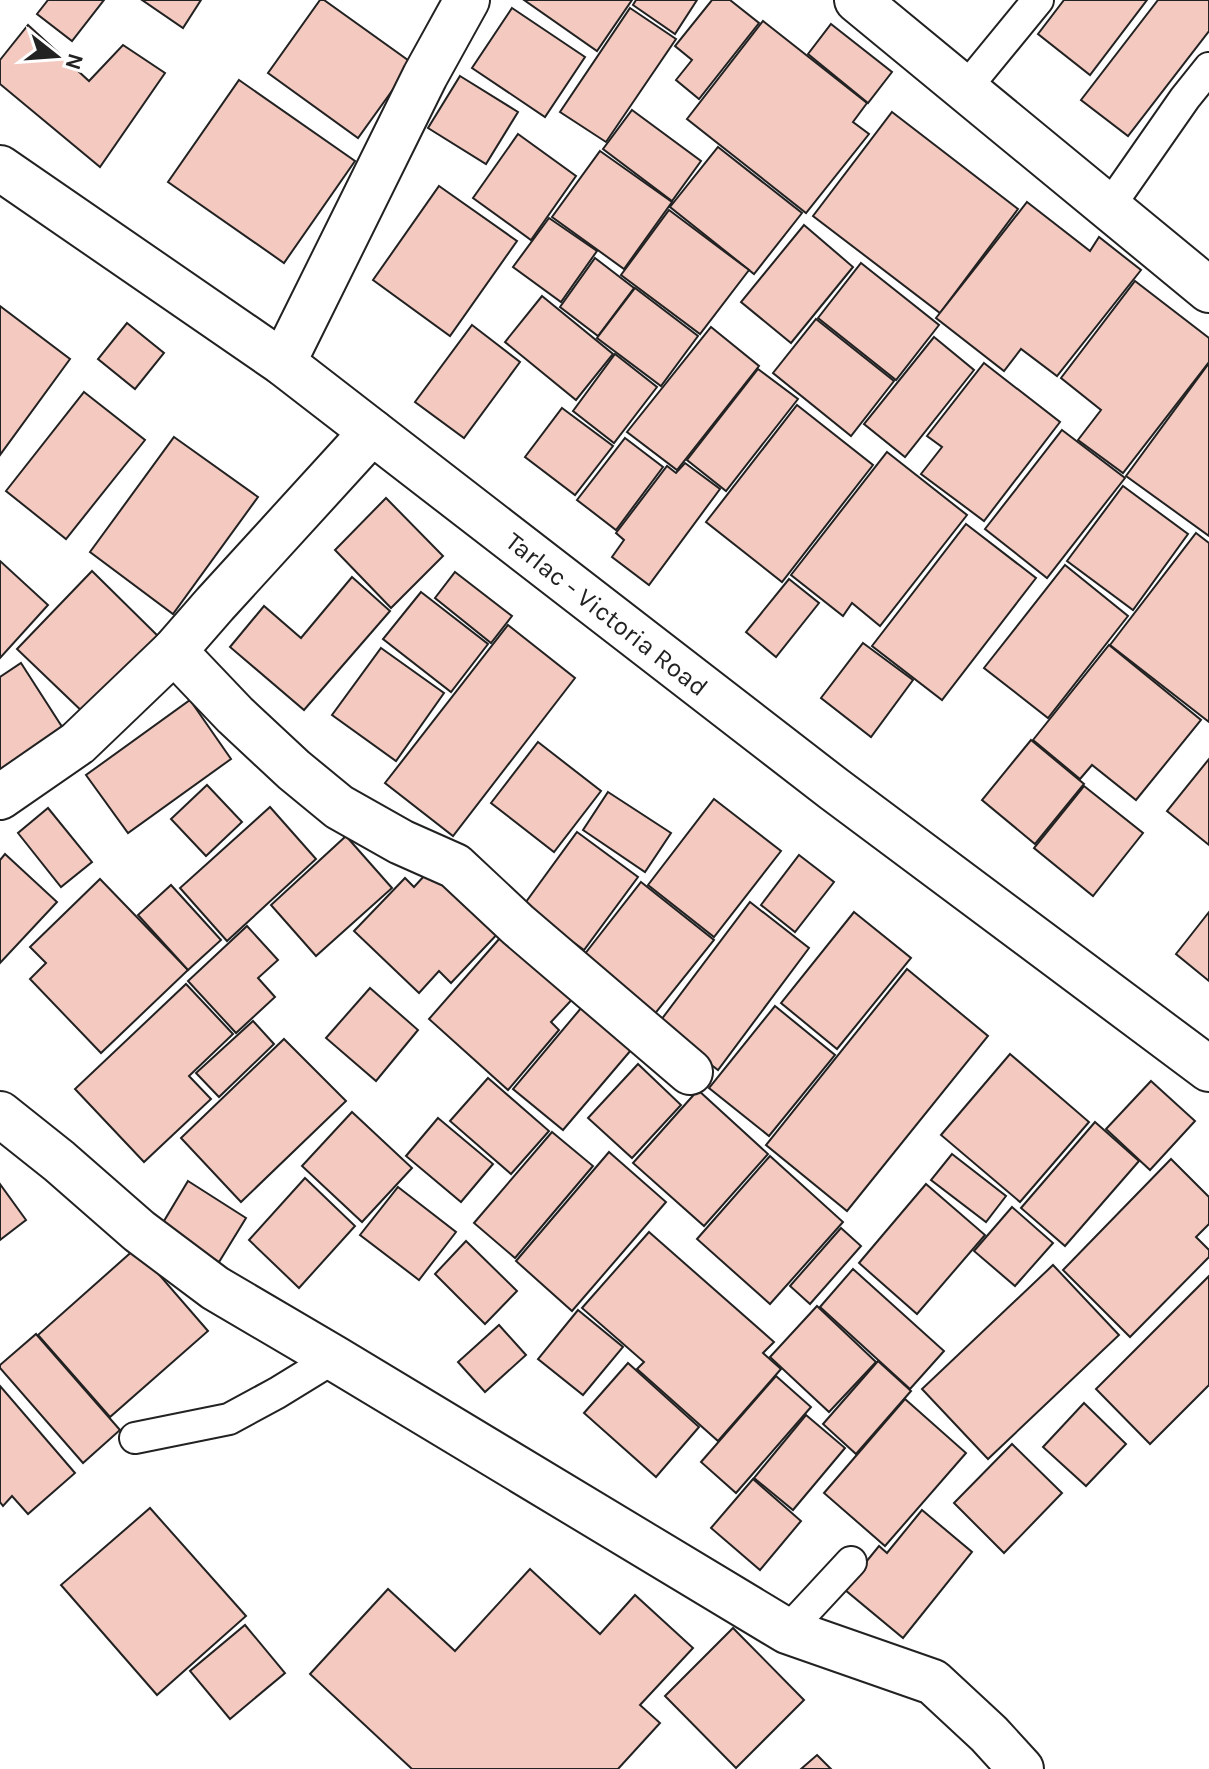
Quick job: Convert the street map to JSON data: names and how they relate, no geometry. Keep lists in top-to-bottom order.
{
  "streets": {
    "street": ["Tarlac - Victoria Road"]
  },
  "north": "right"
}
